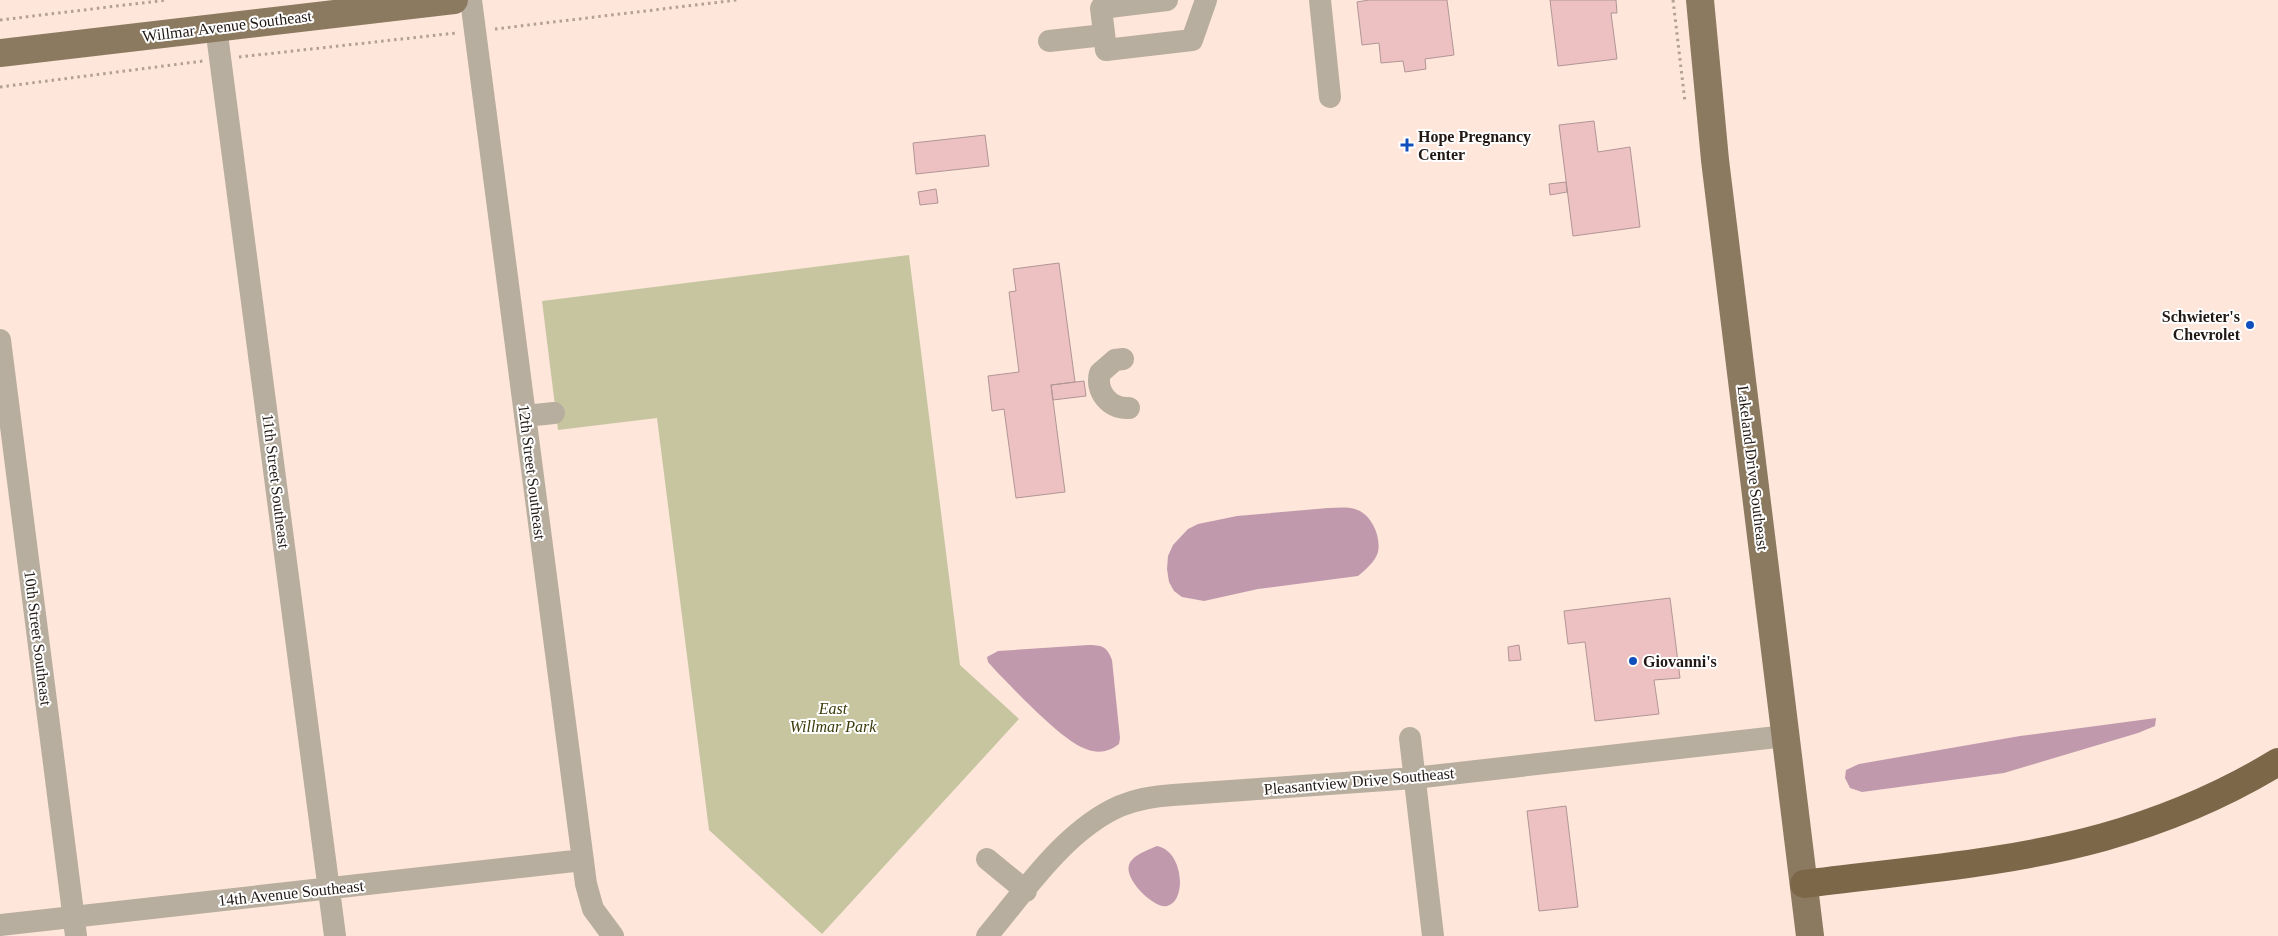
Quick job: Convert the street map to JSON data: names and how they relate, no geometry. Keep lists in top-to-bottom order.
{
  "streets": {
    "main road": ["Willmar Avenue Southeast", "Lakeland Drive Southeast"],
    "street": [
      "12th Street Southeast",
      "11th Street Southeast",
      "10th Street Southeast",
      "Pleasantview Drive Southeast",
      "14th Avenue Southeast"
    ]
  },
  "crossings": [
    ["Willmar Avenue Southeast", "11th Street Southeast"],
    ["Lakeland Drive Southeast", "Pleasantview Drive Southeast"],
    ["12th Street Southeast", "14th Avenue Southeast"],
    ["11th Street Southeast", "14th Avenue Southeast"],
    ["10th Street Southeast", "14th Avenue Southeast"]
  ],
  "parks": ["East Willmar Park"],
  "places": {
    "health": ["Hope Pregnancy Center"],
    "other": ["Schwieter's Chevrolet", "Giovanni's"]
  }
}
